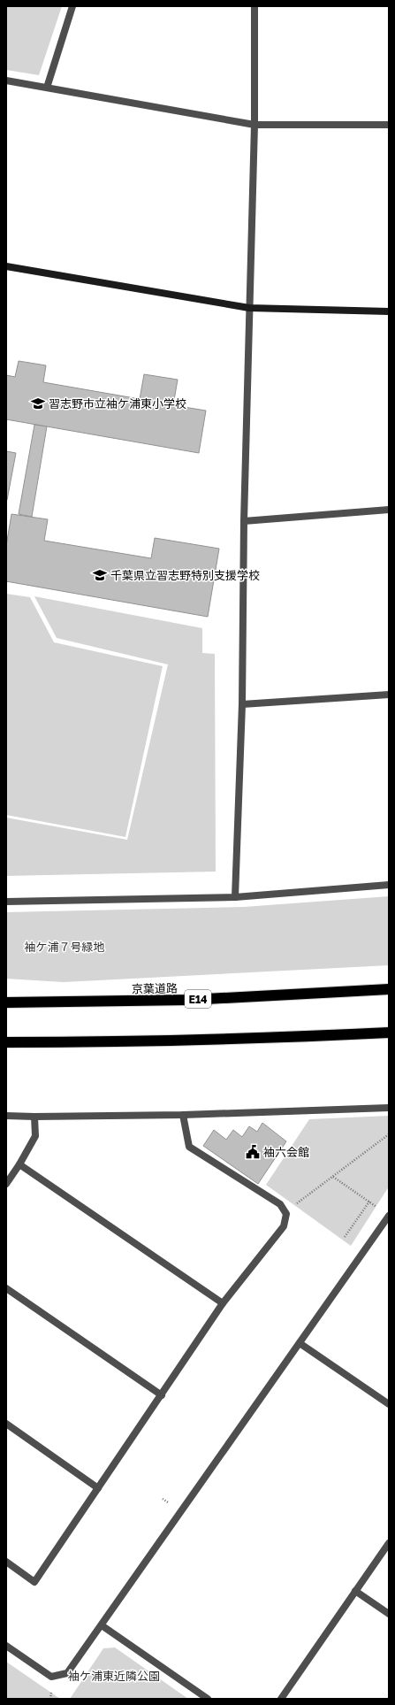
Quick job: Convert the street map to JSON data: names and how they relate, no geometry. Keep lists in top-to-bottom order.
{
  "streets": {
    "highway": ["京葉道路", "E14"]
  },
  "parks": ["袖ケ浦７号緑地", "袖ケ浦東近隣公園"],
  "places": {
    "school or university": ["習志野市立袖ケ浦東小学校", "千葉県立習志野特別支援学校"],
    "public building": ["袖六会館"]
  }
}
